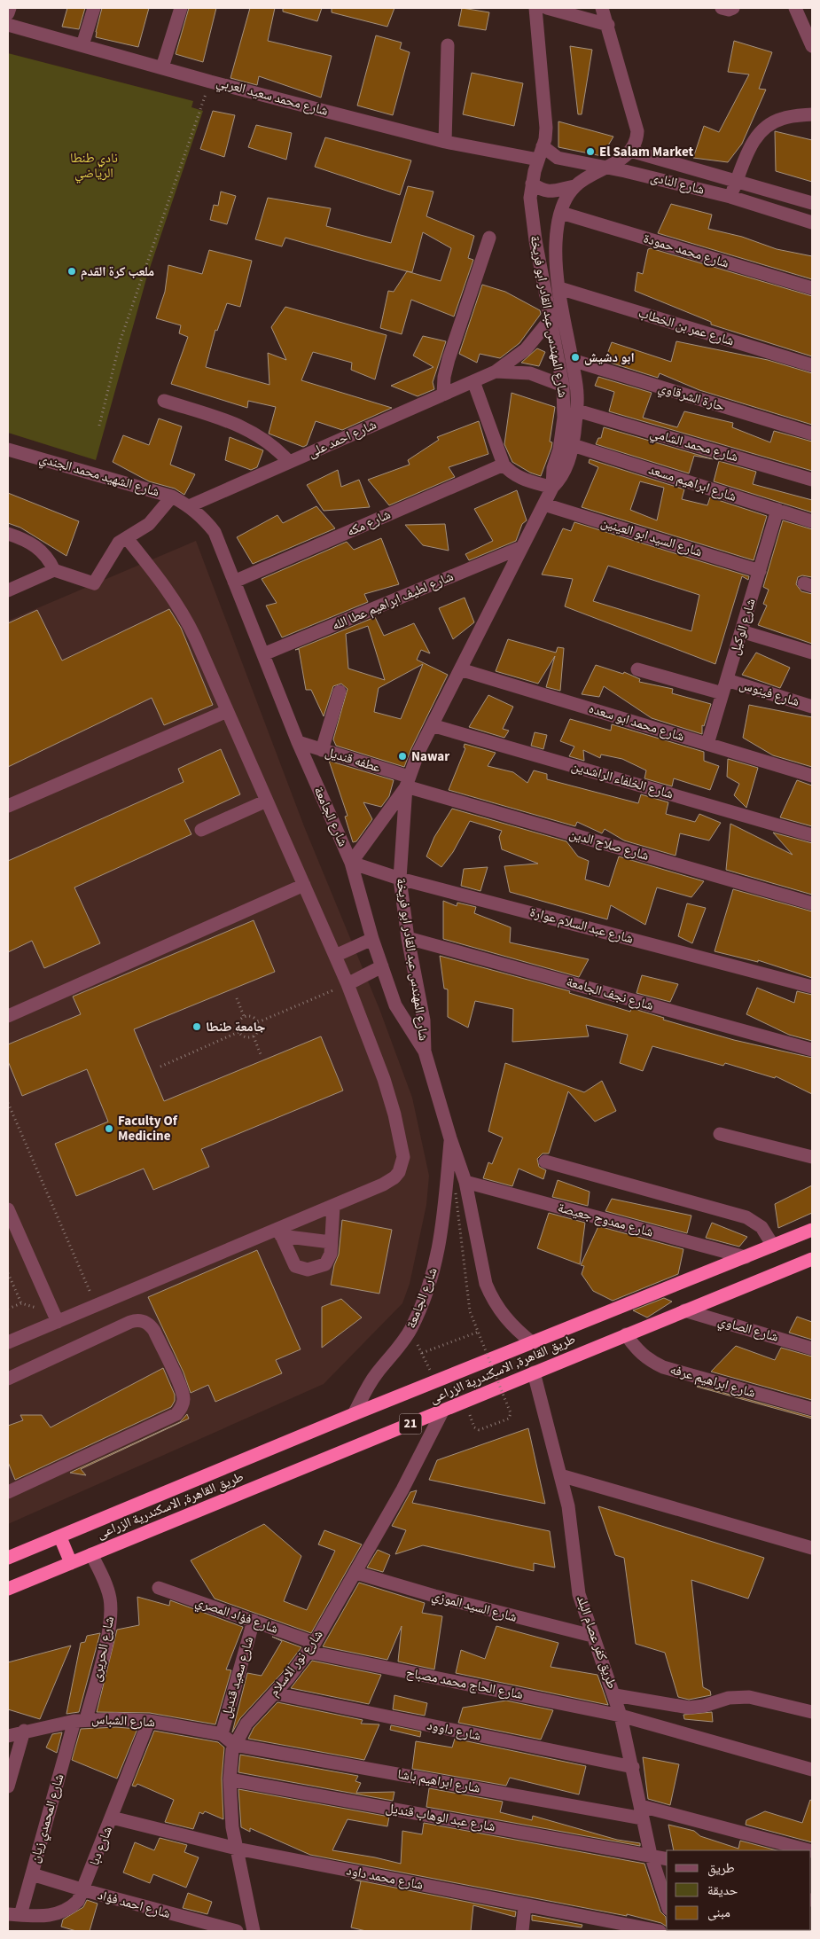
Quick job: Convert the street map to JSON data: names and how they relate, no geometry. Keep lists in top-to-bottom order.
{
  "streets": {
    "highway": ["طريق القاهرة, الاسكندرية الزراعى", "21"],
    "street": [
      "شارع محمد سعيد العربي",
      "شارع النادى",
      "شارع محمد حمودة",
      "شارع المهندس عبد القادر ابو فريخة",
      "شارع عمر بن الخطاب",
      "حارة الشرقاوي",
      "شارع احمد على",
      "شارع محمد الشامي",
      "شارع الشهيد محمد الجندي",
      "شارع ابراهيم مسعد",
      "شارع مكه",
      "شارع السيد ابو العينين",
      "شارع لطيف ابراهيم عطا الله",
      "شارع الوكيل",
      "شارع فينوس",
      "شارع محمد ابو سعده",
      "عطفه قنديل",
      "شارع الخلفاء الراشدين",
      "شارع الجامعة",
      "شارع صلاح الدين",
      "شارع عبد السلام عوارة",
      "شارع نجف الجامعة",
      "شارع ممدوح جعيصة",
      "شارع الصاوي",
      "شارع ابراهيم عرفه",
      "شارع السيد الموزي",
      "شارع فؤاد المصري",
      "طريق كفر عصام البلد",
      "شارع الحريرى",
      "شارع نور الاسلام",
      "شارع سعيد قنديل",
      "شارع الحاج محمد مصباح",
      "شارع الشباس",
      "شارع داوود",
      "شارع ابراهيم باشا",
      "شارع عبد الوهاب قنديل",
      "شارع المحمدي زيان",
      "شارع دبا",
      "شارع محمد داود",
      "شارع احمد فؤاد"
    ]
  },
  "crossings": [
    ["شارع محمد سعيد العربي", "شارع المهندس عبد القادر ابو فريخة"],
    ["شارع النادى", "شارع المهندس عبد القادر ابو فريخة"],
    ["شارع محمد حمودة", "شارع المهندس عبد القادر ابو فريخة"],
    ["شارع المهندس عبد القادر ابو فريخة", "شارع عمر بن الخطاب"],
    ["شارع المهندس عبد القادر ابو فريخة", "حارة الشرقاوي"],
    ["شارع المهندس عبد القادر ابو فريخة", "شارع احمد على"],
    ["شارع المهندس عبد القادر ابو فريخة", "شارع محمد الشامي"],
    ["شارع المهندس عبد القادر ابو فريخة", "شارع ابراهيم مسعد"],
    ["شارع المهندس عبد القادر ابو فريخة", "شارع السيد ابو العينين"],
    ["شارع المهندس عبد القادر ابو فريخة", "شارع لطيف ابراهيم عطا الله"],
    ["شارع المهندس عبد القادر ابو فريخة", "شارع محمد ابو سعده"],
    ["شارع المهندس عبد القادر ابو فريخة", "عطفه قنديل"],
    ["شارع المهندس عبد القادر ابو فريخة", "شارع الخلفاء الراشدين"],
    ["شارع المهندس عبد القادر ابو فريخة", "شارع الجامعة"],
    ["شارع المهندس عبد القادر ابو فريخة", "شارع صلاح الدين"],
    ["شارع المهندس عبد القادر ابو فريخة", "شارع عبد السلام عوارة"],
    ["شارع المهندس عبد القادر ابو فريخة", "شارع نجف الجامعة"],
    ["شارع احمد على", "شارع الشهيد محمد الجندي"],
    ["شارع احمد على", "شارع الجامعة"],
    ["شارع الشهيد محمد الجندي", "شارع الجامعة"],
    ["شارع ابراهيم مسعد", "شارع الوكيل"],
    ["شارع مكه", "شارع الجامعة"],
    ["شارع السيد ابو العينين", "شارع الوكيل"],
    ["شارع لطيف ابراهيم عطا الله", "شارع الجامعة"],
    ["شارع الوكيل", "شارع فينوس"],
    ["شارع الوكيل", "شارع محمد ابو سعده"],
    ["عطفه قنديل", "شارع الجامعة"],
    ["عطفه قنديل", "شارع صلاح الدين"],
    ["شارع الجامعة", "شارع عبد السلام عوارة"],
    ["شارع الجامعة", "شارع ممدوح جعيصة"],
    ["شارع الجامعة", "طريق القاهرة, الاسكندرية الزراعى"],
    ["شارع ممدوح جعيصة", "طريق القاهرة, الاسكندرية الزراعى"],
    ["شارع الصاوي", "طريق القاهرة, الاسكندرية الزراعى"],
    ["طريق القاهرة, الاسكندرية الزراعى", "شارع ابراهيم عرفه"],
    ["طريق القاهرة, الاسكندرية الزراعى", "طريق كفر عصام البلد"],
    ["طريق القاهرة, الاسكندرية الزراعى", "شارع الحريرى"],
    ["طريق القاهرة, الاسكندرية الزراعى", "شارع نور الاسلام"],
    ["شارع السيد الموزي", "طريق كفر عصام البلد"],
    ["شارع السيد الموزي", "شارع نور الاسلام"],
    ["شارع فؤاد المصري", "شارع نور الاسلام"],
    ["شارع فؤاد المصري", "شارع سعيد قنديل"],
    ["شارع فؤاد المصري", "شارع الحاج محمد مصباح"],
    ["طريق كفر عصام البلد", "شارع الحاج محمد مصباح"],
    ["طريق كفر عصام البلد", "شارع داوود"],
    ["طريق كفر عصام البلد", "شارع ابراهيم باشا"],
    ["طريق كفر عصام البلد", "شارع عبد الوهاب قنديل"],
    ["شارع الحريرى", "شارع الشباس"],
    ["شارع الحريرى", "شارع المحمدي زيان"],
    ["شارع نور الاسلام", "شارع الحاج محمد مصباح"],
    ["شارع نور الاسلام", "شارع الشباس"],
    ["شارع نور الاسلام", "شارع داوود"],
    ["شارع نور الاسلام", "شارع ابراهيم باشا"],
    ["شارع نور الاسلام", "شارع عبد الوهاب قنديل"],
    ["شارع نور الاسلام", "شارع محمد داود"],
    ["شارع سعيد قنديل", "شارع الشباس"],
    ["شارع الشباس", "شارع ابراهيم باشا"],
    ["شارع الشباس", "شارع المحمدي زيان"],
    ["شارع الشباس", "شارع دبا"],
    ["شارع المحمدي زيان", "شارع دبا"],
    ["شارع المحمدي زيان", "شارع احمد فؤاد"],
    ["شارع دبا", "شارع محمد داود"],
    ["شارع دبا", "شارع احمد فؤاد"]
  ],
  "parks": ["نادي طنطا الرياضي"],
  "places": [
    "El Salam Market",
    "ملعب كرة القدم",
    "ابو دشيش",
    "Nawar",
    "جامعة طنطا",
    "Faculty Of Medicine"
  ],
  "legend": ["طريق", "حديقة", "مبنى"]
}
